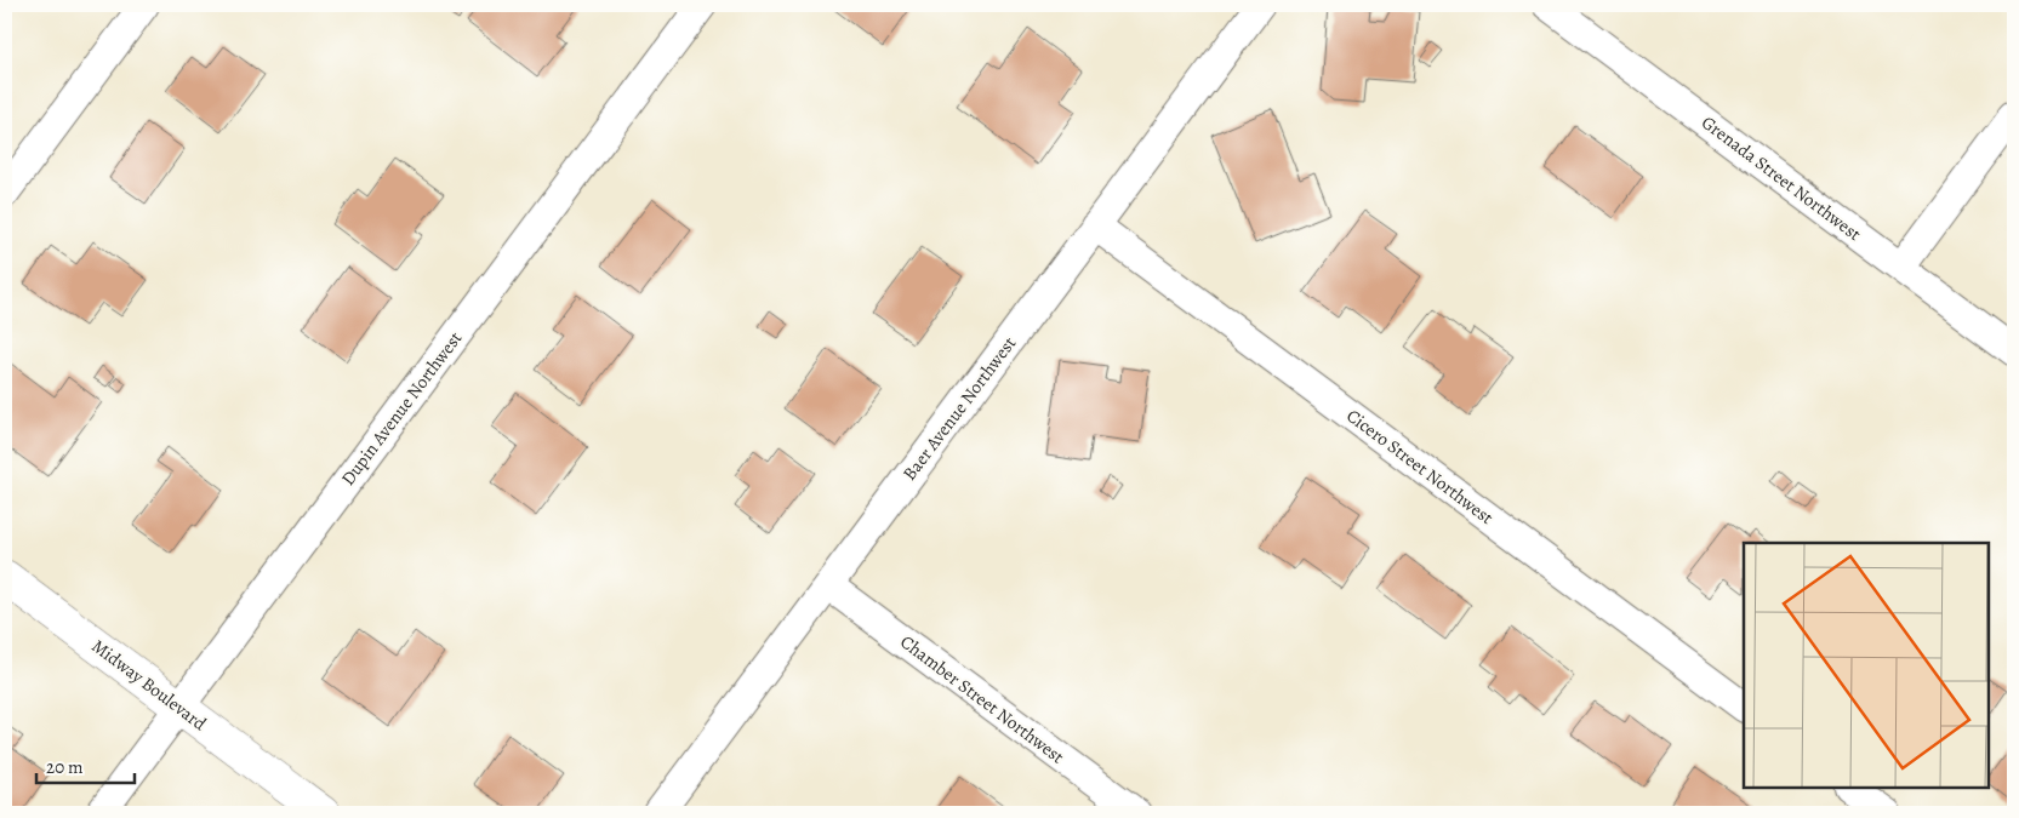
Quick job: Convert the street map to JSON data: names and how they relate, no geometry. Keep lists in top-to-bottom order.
{
  "streets": {
    "street": [
      "Grenada Street Northwest",
      "Dupin Avenue Northwest",
      "Baer Avenue Northwest",
      "Cicero Street Northwest",
      "Midway Boulevard",
      "Chamber Street Northwest"
    ]
  },
  "crossings": [
    ["Dupin Avenue Northwest", "Midway Boulevard"],
    ["Baer Avenue Northwest", "Cicero Street Northwest"],
    ["Baer Avenue Northwest", "Chamber Street Northwest"]
  ],
  "scale_bar": "20 m"
}
